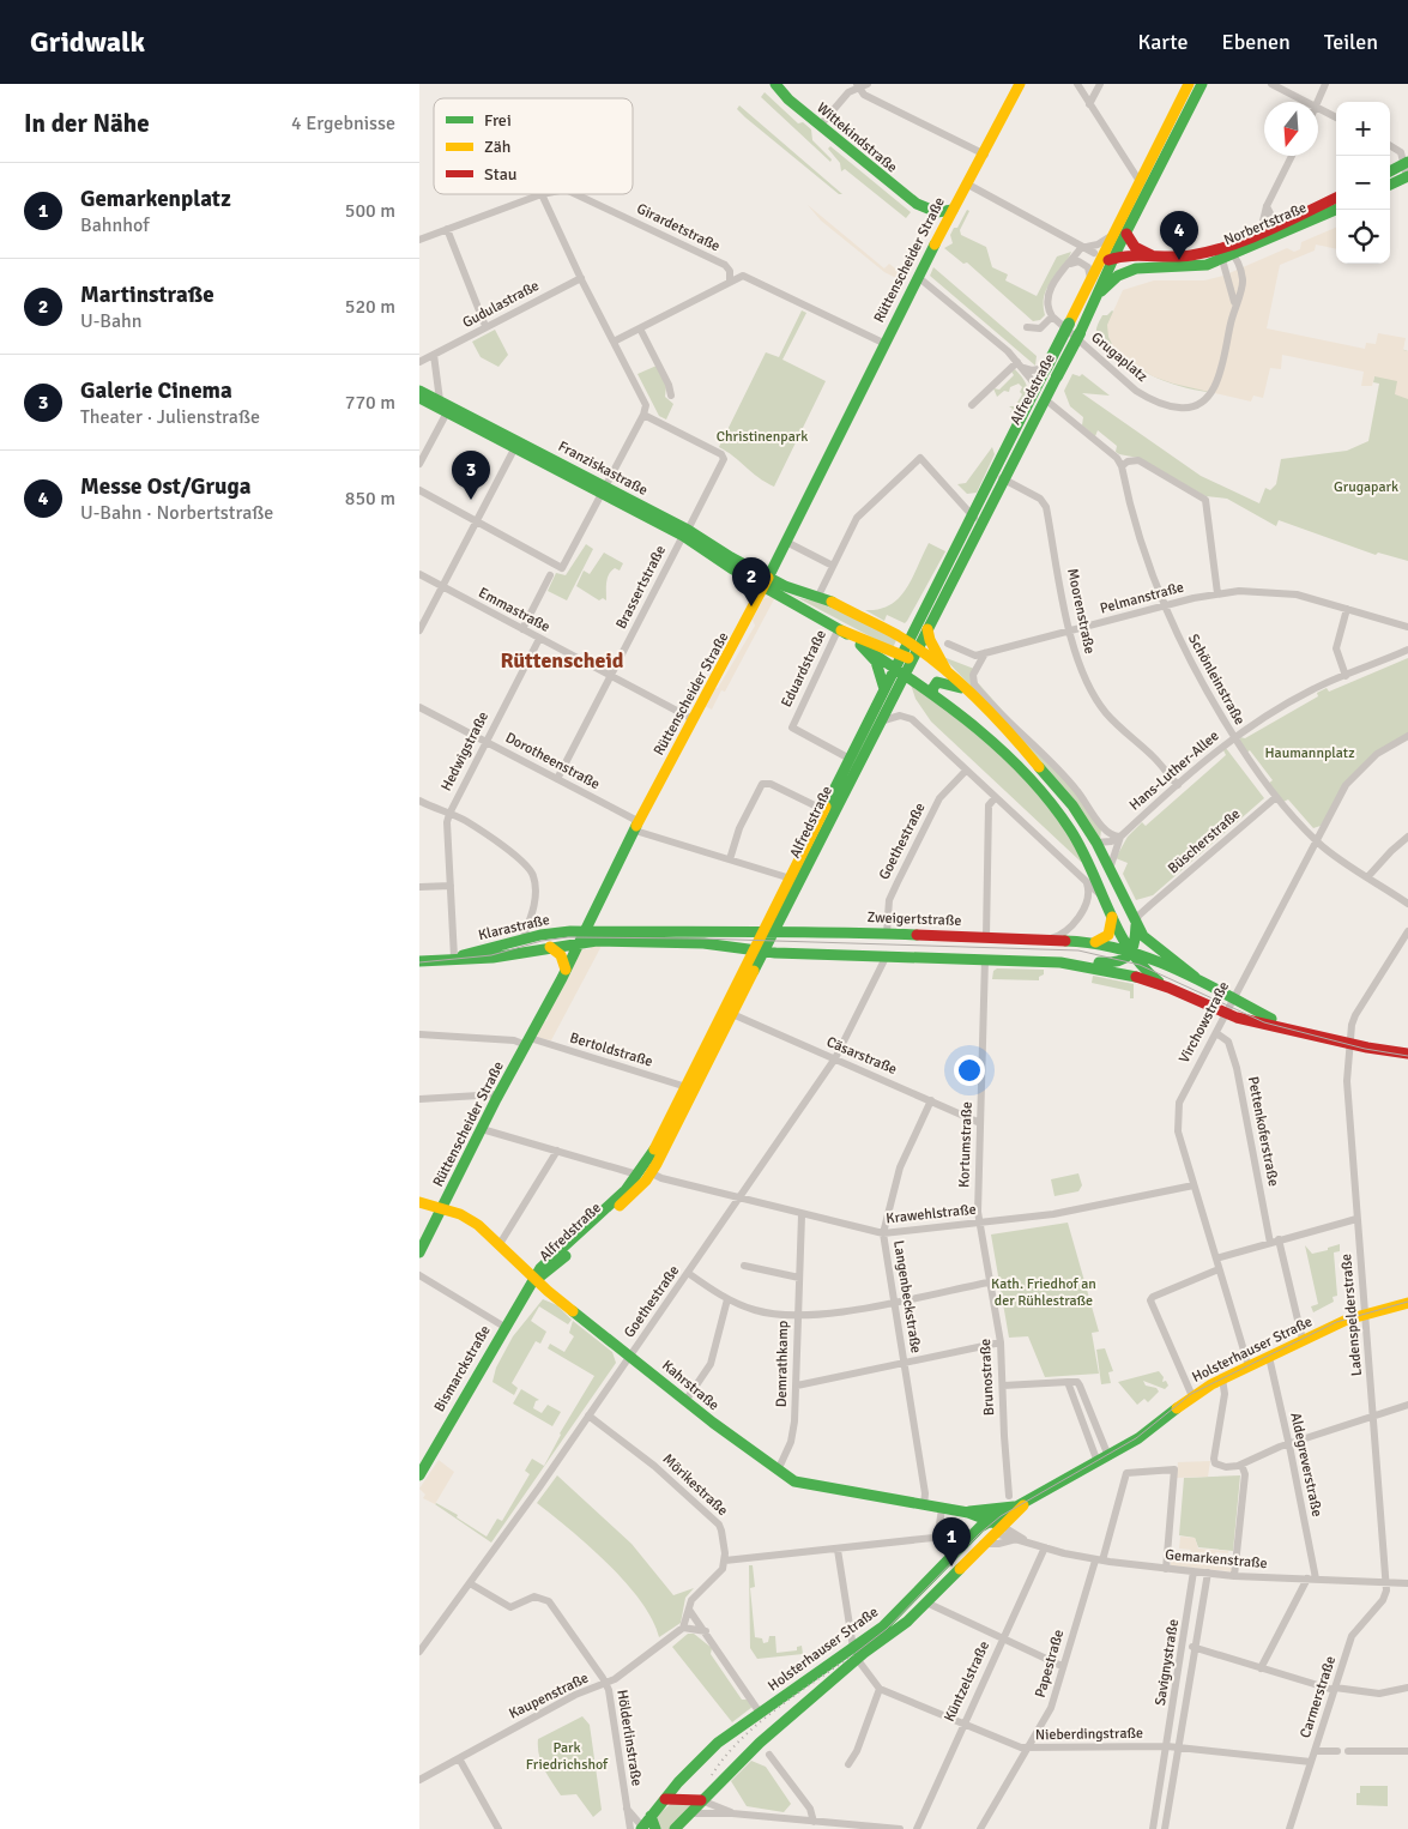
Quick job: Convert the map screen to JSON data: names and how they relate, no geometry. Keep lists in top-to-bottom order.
{
  "streets": {
    "main road": [
      "Wittekindstraße",
      "Norbertstraße",
      "Rüttenscheider Straße",
      "Alfredstraße",
      "Franziskastraße",
      "Zweigertstraße",
      "Klarastraße",
      "Holsterhauser Straße",
      "Bismarckstraße",
      "Kahrstraße"
    ],
    "street": [
      "Girardetstraße",
      "Gudulastraße",
      "Grugaplatz",
      "Brassertstraße",
      "Pelmanstraße",
      "Emmastraße",
      "Moorenstraße",
      "Eduardstraße",
      "Schönleinstraße",
      "Hedwigstraße",
      "Dorotheenstraße",
      "Hans-Luther-Allee",
      "Goethestraße",
      "Büscherstraße",
      "Virchowstraße",
      "Bertoldstraße",
      "Cäsarstraße",
      "Pettenkoferstraße",
      "Kortumstraße",
      "Krawehlstraße",
      "Langenbeckstraße",
      "Ladenspelderstraße",
      "Demrathkamp",
      "Brunostraße",
      "Aldegreverstraße",
      "Mörikestraße",
      "Gemarkenstraße",
      "Savignystraße",
      "Papestraße",
      "Küntzelstraße",
      "Kaupenstraße",
      "Carmerstraße",
      "Nieberdingstraße",
      "Hölderlinstraße"
    ]
  },
  "crossings": [
    ["Wittekindstraße", "Rüttenscheider Straße"],
    ["Norbertstraße", "Alfredstraße"],
    ["Rüttenscheider Straße", "Franziskastraße"],
    ["Rüttenscheider Straße", "Emmastraße"],
    ["Rüttenscheider Straße", "Dorotheenstraße"],
    ["Rüttenscheider Straße", "Zweigertstraße"],
    ["Rüttenscheider Straße", "Klarastraße"],
    ["Rüttenscheider Straße", "Bertoldstraße"],
    ["Rüttenscheider Straße", "Kahrstraße"],
    ["Alfredstraße", "Moorenstraße"],
    ["Alfredstraße", "Eduardstraße"],
    ["Alfredstraße", "Dorotheenstraße"],
    ["Alfredstraße", "Zweigertstraße"],
    ["Alfredstraße", "Bertoldstraße"],
    ["Alfredstraße", "Cäsarstraße"],
    ["Alfredstraße", "Krawehlstraße"],
    ["Alfredstraße", "Bismarckstraße"],
    ["Alfredstraße", "Kahrstraße"],
    ["Franziskastraße", "Brassertstraße"],
    ["Brassertstraße", "Emmastraße"],
    ["Brassertstraße", "Dorotheenstraße"],
    ["Pelmanstraße", "Moorenstraße"],
    ["Pelmanstraße", "Schönleinstraße"],
    ["Emmastraße", "Hedwigstraße"],
    ["Moorenstraße", "Hans-Luther-Allee"],
    ["Schönleinstraße", "Hans-Luther-Allee"],
    ["Schönleinstraße", "Büscherstraße"],
    ["Schönleinstraße", "Virchowstraße"],
    ["Hedwigstraße", "Dorotheenstraße"],
    ["Hedwigstraße", "Klarastraße"],
    ["Goethestraße", "Zweigertstraße"],
    ["Goethestraße", "Cäsarstraße"],
    ["Goethestraße", "Krawehlstraße"],
    ["Goethestraße", "Kahrstraße"],
    ["Goethestraße", "Mörikestraße"],
    ["Goethestraße", "Hölderlinstraße"],
    ["Zweigertstraße", "Klarastraße"],
    ["Zweigertstraße", "Virchowstraße"],
    ["Virchowstraße", "Pettenkoferstraße"],
    ["Virchowstraße", "Krawehlstraße"],
    ["Virchowstraße", "Holsterhauser Straße"],
    ["Cäsarstraße", "Kortumstraße"],
    ["Cäsarstraße", "Langenbeckstraße"],
    ["Kortumstraße", "Krawehlstraße"],
    ["Kortumstraße", "Brunostraße"],
    ["Krawehlstraße", "Langenbeckstraße"],
    ["Krawehlstraße", "Demrathkamp"],
    ["Krawehlstraße", "Brunostraße"],
    ["Langenbeckstraße", "Kahrstraße"],
    ["Ladenspelderstraße", "Holsterhauser Straße"],
    ["Ladenspelderstraße", "Gemarkenstraße"],
    ["Ladenspelderstraße", "Carmerstraße"],
    ["Holsterhauser Straße", "Brunostraße"],
    ["Holsterhauser Straße", "Kahrstraße"],
    ["Holsterhauser Straße", "Aldegreverstraße"],
    ["Holsterhauser Straße", "Gemarkenstraße"],
    ["Holsterhauser Straße", "Hölderlinstraße"],
    ["Demrathkamp", "Kahrstraße"],
    ["Bismarckstraße", "Kahrstraße"],
    ["Kahrstraße", "Gemarkenstraße"],
    ["Aldegreverstraße", "Gemarkenstraße"],
    ["Gemarkenstraße", "Savignystraße"],
    ["Gemarkenstraße", "Papestraße"],
    ["Gemarkenstraße", "Küntzelstraße"],
    ["Gemarkenstraße", "Carmerstraße"],
    ["Savignystraße", "Nieberdingstraße"],
    ["Papestraße", "Nieberdingstraße"],
    ["Küntzelstraße", "Nieberdingstraße"],
    ["Kaupenstraße", "Hölderlinstraße"],
    ["Carmerstraße", "Nieberdingstraße"]
  ],
  "districts": ["Rüttenscheid"],
  "parks": [
    "Christinenpark",
    "Grugapark",
    "Haumannplatz",
    "Kath. Friedhof an der Rühlestraße",
    "Park Friedrichshof"
  ],
  "legend": ["Frei", "Zäh", "Stau"],
  "north": "bottom",
  "page": {
    "header": "Gridwalk",
    "nav": ["Karte", "Ebenen", "Teilen"],
    "heading": ["In der Nähe", "4 Ergebnisse"],
    "map_buttons": ["+", "−"],
    "list": [
      {
        "mark": "1",
        "name": "Gemarkenplatz",
        "note": "Bahnhof",
        "value": "500 m"
      },
      {
        "mark": "2",
        "name": "Martinstraße",
        "note": "U-Bahn",
        "value": "520 m"
      },
      {
        "mark": "3",
        "name": "Galerie Cinema",
        "note": "Theater · Julienstraße",
        "value": "770 m"
      },
      {
        "mark": "4",
        "name": "Messe Ost/Gruga",
        "note": "U-Bahn · Norbertstraße",
        "value": "850 m"
      }
    ],
    "pins": [
      "4",
      "3",
      "2",
      "1"
    ]
  }
}
